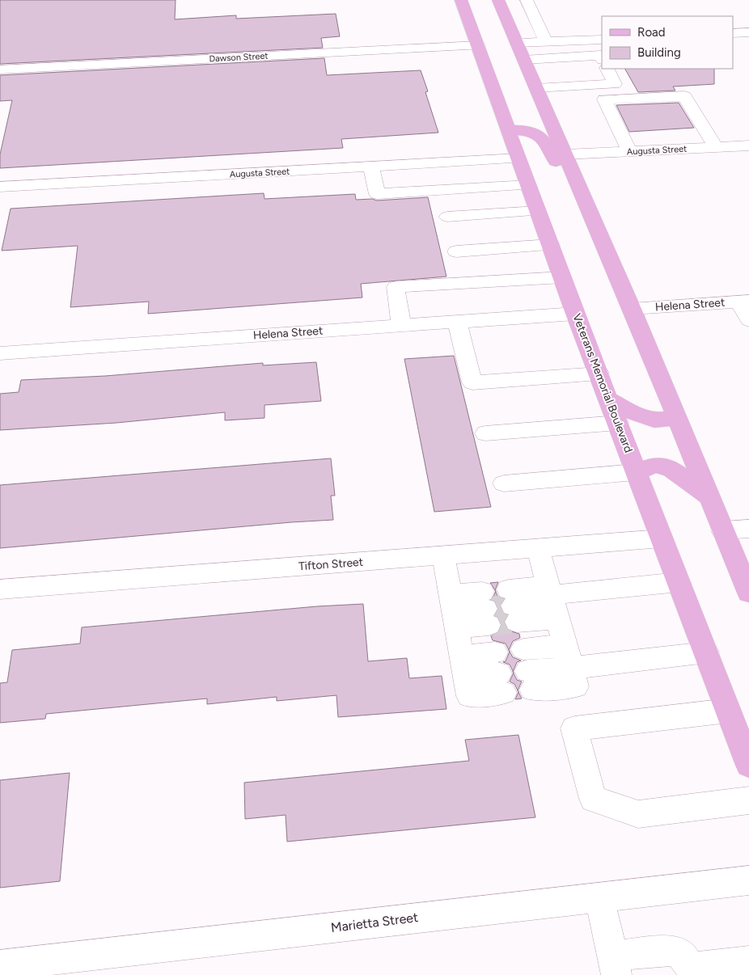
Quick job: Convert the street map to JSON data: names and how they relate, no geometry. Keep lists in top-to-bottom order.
{
  "streets": {
    "main road": ["Veterans Memorial Boulevard"],
    "street": [
      "Dawson Street",
      "Augusta Street",
      "Helena Street",
      "Tifton Street",
      "Marietta Street"
    ]
  },
  "crossings": [
    ["Dawson Street", "Veterans Memorial Boulevard"],
    ["Augusta Street", "Veterans Memorial Boulevard"],
    ["Helena Street", "Veterans Memorial Boulevard"],
    ["Veterans Memorial Boulevard", "Tifton Street"]
  ],
  "legend": ["Road", "Building"]
}
